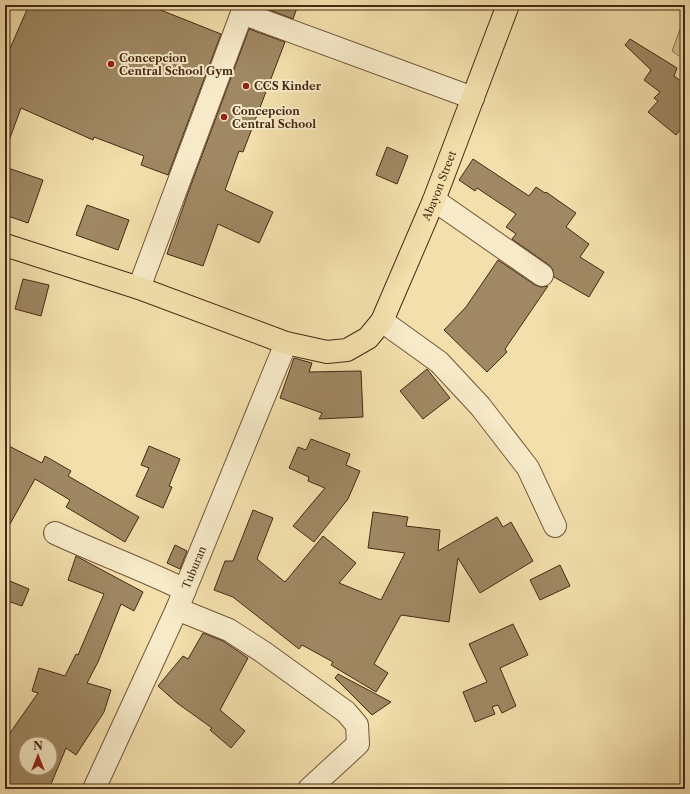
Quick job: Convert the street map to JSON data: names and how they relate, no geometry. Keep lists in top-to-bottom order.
{
  "streets": {
    "main road": ["Abayon Street"],
    "street": ["Tuburan"]
  },
  "crossings": [
    ["Abayon Street", "Tuburan"]
  ],
  "places": ["Concepcion Central School Gym", "CCS Kinder", "Concepcion Central School"],
  "north": "top"
}
